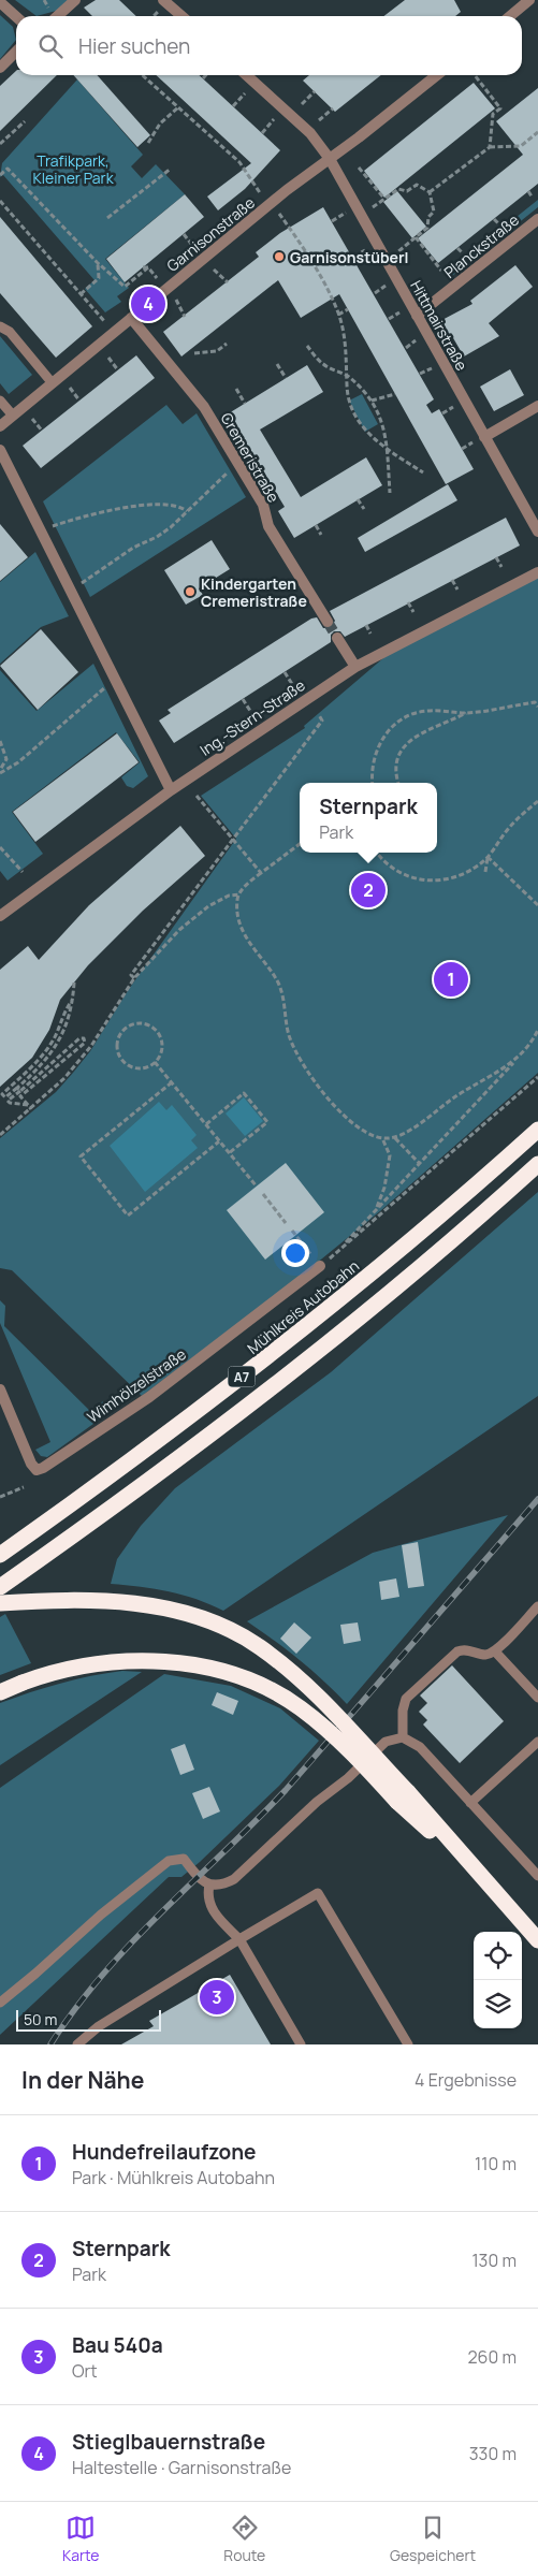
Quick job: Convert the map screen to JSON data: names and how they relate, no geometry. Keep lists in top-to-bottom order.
{
  "streets": {
    "highway": ["Mühlkreis Autobahn", "A7"],
    "street": [
      "Garnisonstraße",
      "Planckstraße",
      "Hittmairstraße",
      "Cremeristraße",
      "Ing.-Stern-Straße",
      "Wimhölzelstraße"
    ]
  },
  "crossings": [
    ["Garnisonstraße", "Hittmairstraße"],
    ["Garnisonstraße", "Cremeristraße"],
    ["Planckstraße", "Hittmairstraße"]
  ],
  "parks": ["Trafikpark, Kleiner Park"],
  "places": ["Garnisonstüberl", "Kindergarten Cremeristraße"],
  "scale_bar": "50 m",
  "page": {
    "search": "Hier suchen",
    "pins": [
      "4",
      "2",
      "1",
      "3"
    ],
    "popup": ["Sternpark", "Park"],
    "scale": "50 m",
    "heading": ["In der Nähe", "4 Ergebnisse"],
    "list": [
      {
        "mark": "1",
        "name": "Hundefreilaufzone",
        "note": "Park · Mühlkreis Autobahn",
        "value": "110 m"
      },
      {
        "mark": "2",
        "name": "Sternpark",
        "note": "Park",
        "value": "130 m"
      },
      {
        "mark": "3",
        "name": "Bau 540a",
        "note": "Ort",
        "value": "260 m"
      },
      {
        "mark": "4",
        "name": "Stieglbauernstraße",
        "note": "Haltestelle · Garnisonstraße",
        "value": "330 m"
      }
    ],
    "nav": ["Karte", "Route", "Gespeichert"]
  }
}
